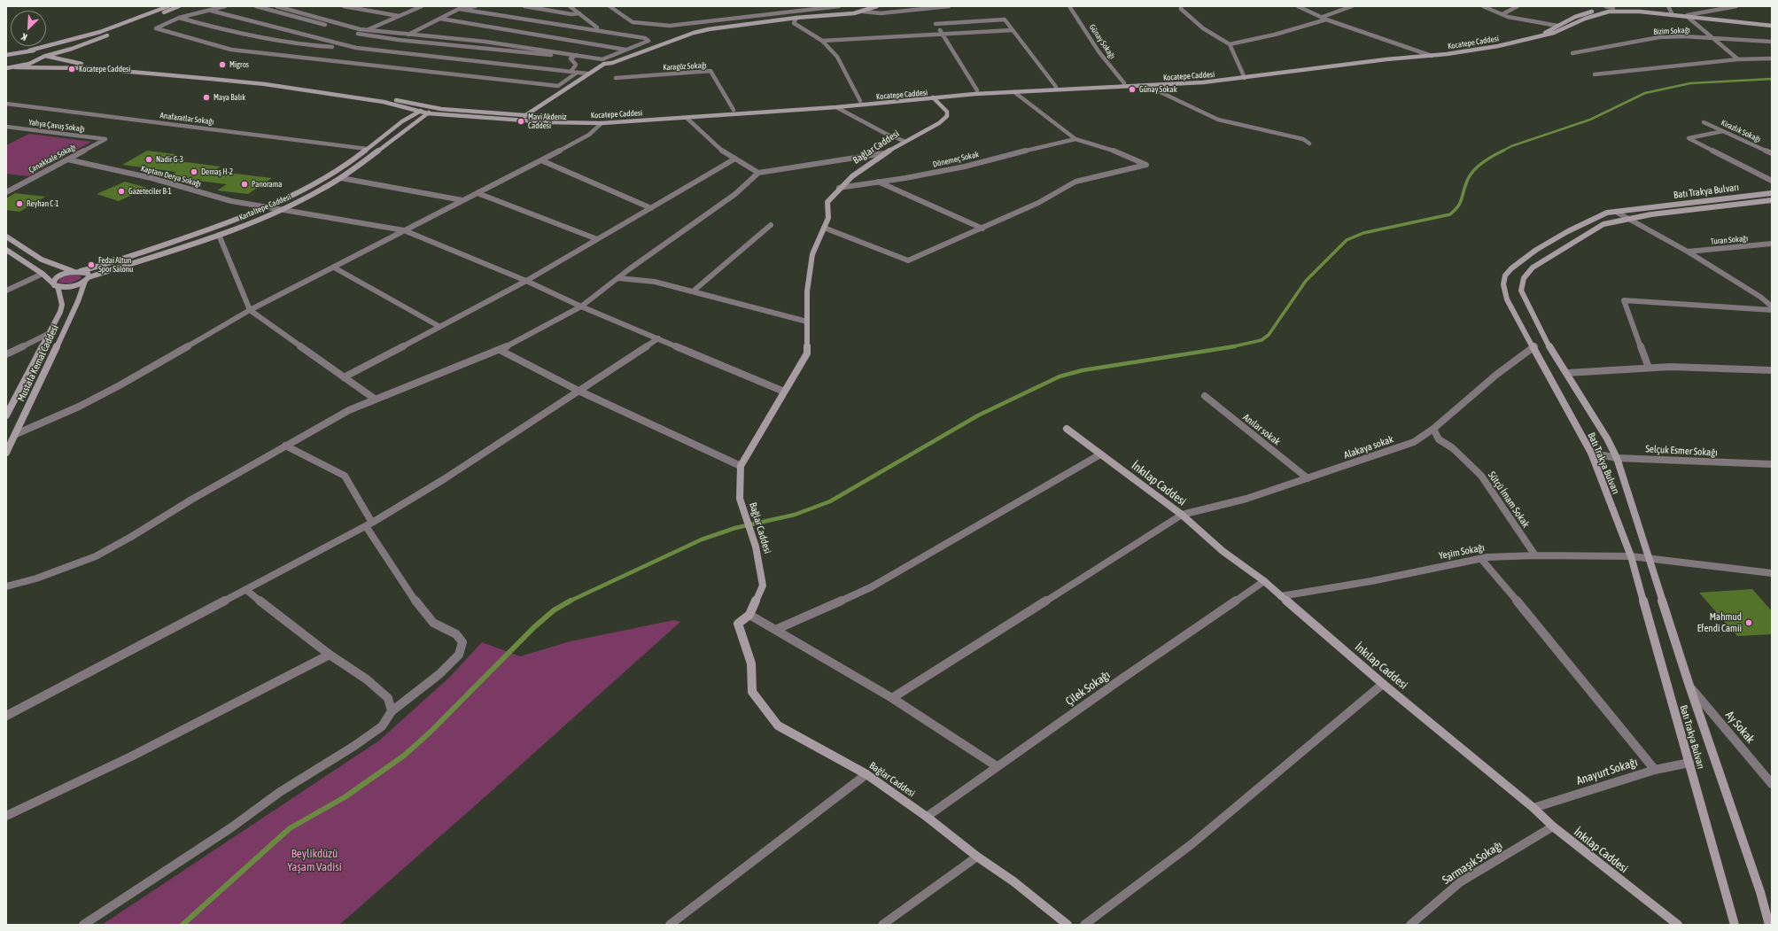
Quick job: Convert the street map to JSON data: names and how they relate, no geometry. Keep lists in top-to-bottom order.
{
  "streets": {
    "main road": [
      "Kocatepe Caddesi",
      "Bağlar Caddesi",
      "Batı Trakya Bulvarı",
      "Kartaltepe Caddesi",
      "Mustafa Kemal Caddesi",
      "İnkılap Caddesi"
    ],
    "street": [
      "Bizim Sokağı",
      "Günay Sokağı",
      "Karagöz Sokağı",
      "Anafaratlar Sokağı",
      "Yahya Çavuş Sokağı",
      "Kirazlık Sokağı",
      "Çanakkale Sokağı",
      "Dönemeç Sokak",
      "Kaptanı Derya Sokağı",
      "Turan Sokağı",
      "Anılar sokak",
      "Alakaya sokak",
      "Selçuk Esmer Sokağı",
      "Sütçü İmam Sokak",
      "Yeşim Sokağı",
      "Çilek Sokağı",
      "Ay Sokak",
      "Anayurt Sokağı",
      "Sarmaşık Sokağı"
    ]
  },
  "crossings": [
    ["Günay Sokağı", "Kocatepe Caddesi"],
    ["Kocatepe Caddesi", "Karagöz Sokağı"],
    ["Kocatepe Caddesi", "Bağlar Caddesi"],
    ["Kocatepe Caddesi", "Kartaltepe Caddesi"],
    ["Anafaratlar Sokağı", "Kartaltepe Caddesi"],
    ["Yahya Çavuş Sokağı", "Çanakkale Sokağı"],
    ["Bağlar Caddesi", "Dönemeç Sokak"],
    ["Bağlar Caddesi", "Kaptanı Derya Sokağı"],
    ["Bağlar Caddesi", "Çilek Sokağı"],
    ["Çanakkale Sokağı", "Kaptanı Derya Sokağı"],
    ["Kaptanı Derya Sokağı", "Kartaltepe Caddesi"],
    ["Batı Trakya Bulvarı", "Alakaya sokak"],
    ["Batı Trakya Bulvarı", "Selçuk Esmer Sokağı"],
    ["Batı Trakya Bulvarı", "Yeşim Sokağı"],
    ["Batı Trakya Bulvarı", "Ay Sokak"],
    ["Batı Trakya Bulvarı", "Anayurt Sokağı"],
    ["Kartaltepe Caddesi", "Mustafa Kemal Caddesi"],
    ["Anılar sokak", "Alakaya sokak"],
    ["Alakaya sokak", "İnkılap Caddesi"],
    ["Alakaya sokak", "Sütçü İmam Sokak"],
    ["İnkılap Caddesi", "Yeşim Sokağı"],
    ["İnkılap Caddesi", "Çilek Sokağı"],
    ["İnkılap Caddesi", "Anayurt Sokağı"],
    ["İnkılap Caddesi", "Sarmaşık Sokağı"],
    ["Sütçü İmam Sokak", "Yeşim Sokağı"]
  ],
  "parks": ["Beylikdüzü Yaşam Vadisi"],
  "places": [
    "Migros",
    "Kocatepe Caddesi",
    "Günay Sokak",
    "Maya Balık",
    "Mavi Akdeniz Caddesi",
    "Nadir G-3",
    "Demaş H-2",
    "Panorama",
    "Gazeteciler B-1",
    "Reyhan C-1",
    "Fedai Altun Spor Salonu",
    "Mahmud Efendi Camii"
  ],
  "north": "bottom left"
}
